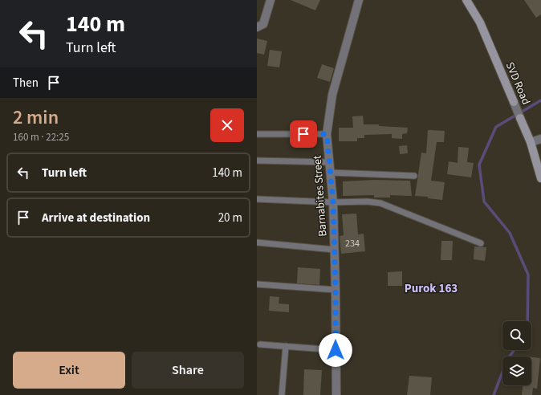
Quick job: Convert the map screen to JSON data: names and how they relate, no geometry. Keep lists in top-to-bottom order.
{
  "streets": {
    "main road": ["SVD Road"],
    "street": ["Barnabites Street"]
  },
  "districts": ["Purok 163"],
  "house_numbers": ["234"],
  "page": {
    "turn": ["140 m", "Turn left"],
    "then": "Then",
    "heading": ["2 min", "160 m · 22:25"],
    "list": [
      {
        "name": "Turn left",
        "value": "140 m"
      },
      {
        "name": "Arrive at destination",
        "value": "20 m"
      }
    ],
    "buttons": ["Exit", "Share"]
  }
}
